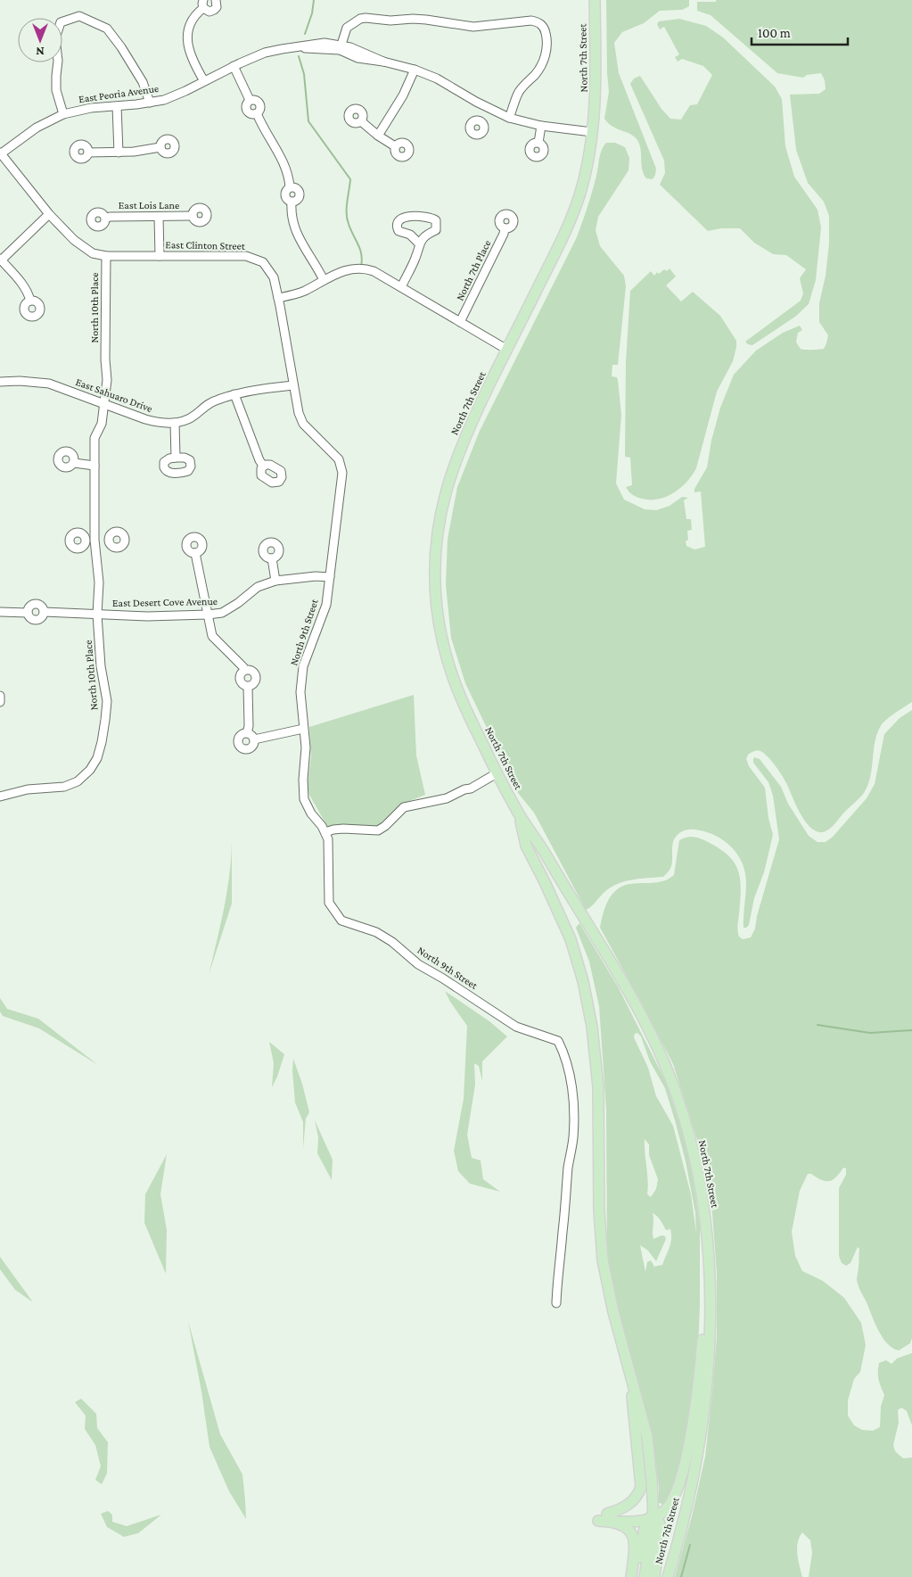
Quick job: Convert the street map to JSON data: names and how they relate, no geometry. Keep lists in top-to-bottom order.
{
  "streets": {
    "main road": ["North 7th Street"],
    "street": [
      "East Peoria Avenue",
      "East Lois Lane",
      "East Clinton Street",
      "North 7th Place",
      "North 10th Place",
      "East Sahuaro Drive",
      "East Desert Cove Avenue",
      "North 9th Street"
    ]
  },
  "crossings": [
    ["North 7th Street", "East Peoria Avenue"],
    ["East Peoria Avenue", "East Clinton Street"],
    ["East Clinton Street", "North 10th Place"],
    ["East Clinton Street", "North 9th Street"],
    ["North 10th Place", "East Sahuaro Drive"],
    ["North 10th Place", "East Desert Cove Avenue"],
    ["East Sahuaro Drive", "North 9th Street"],
    ["East Desert Cove Avenue", "North 9th Street"]
  ],
  "scale_bar": "100 m",
  "north": "bottom"
}
